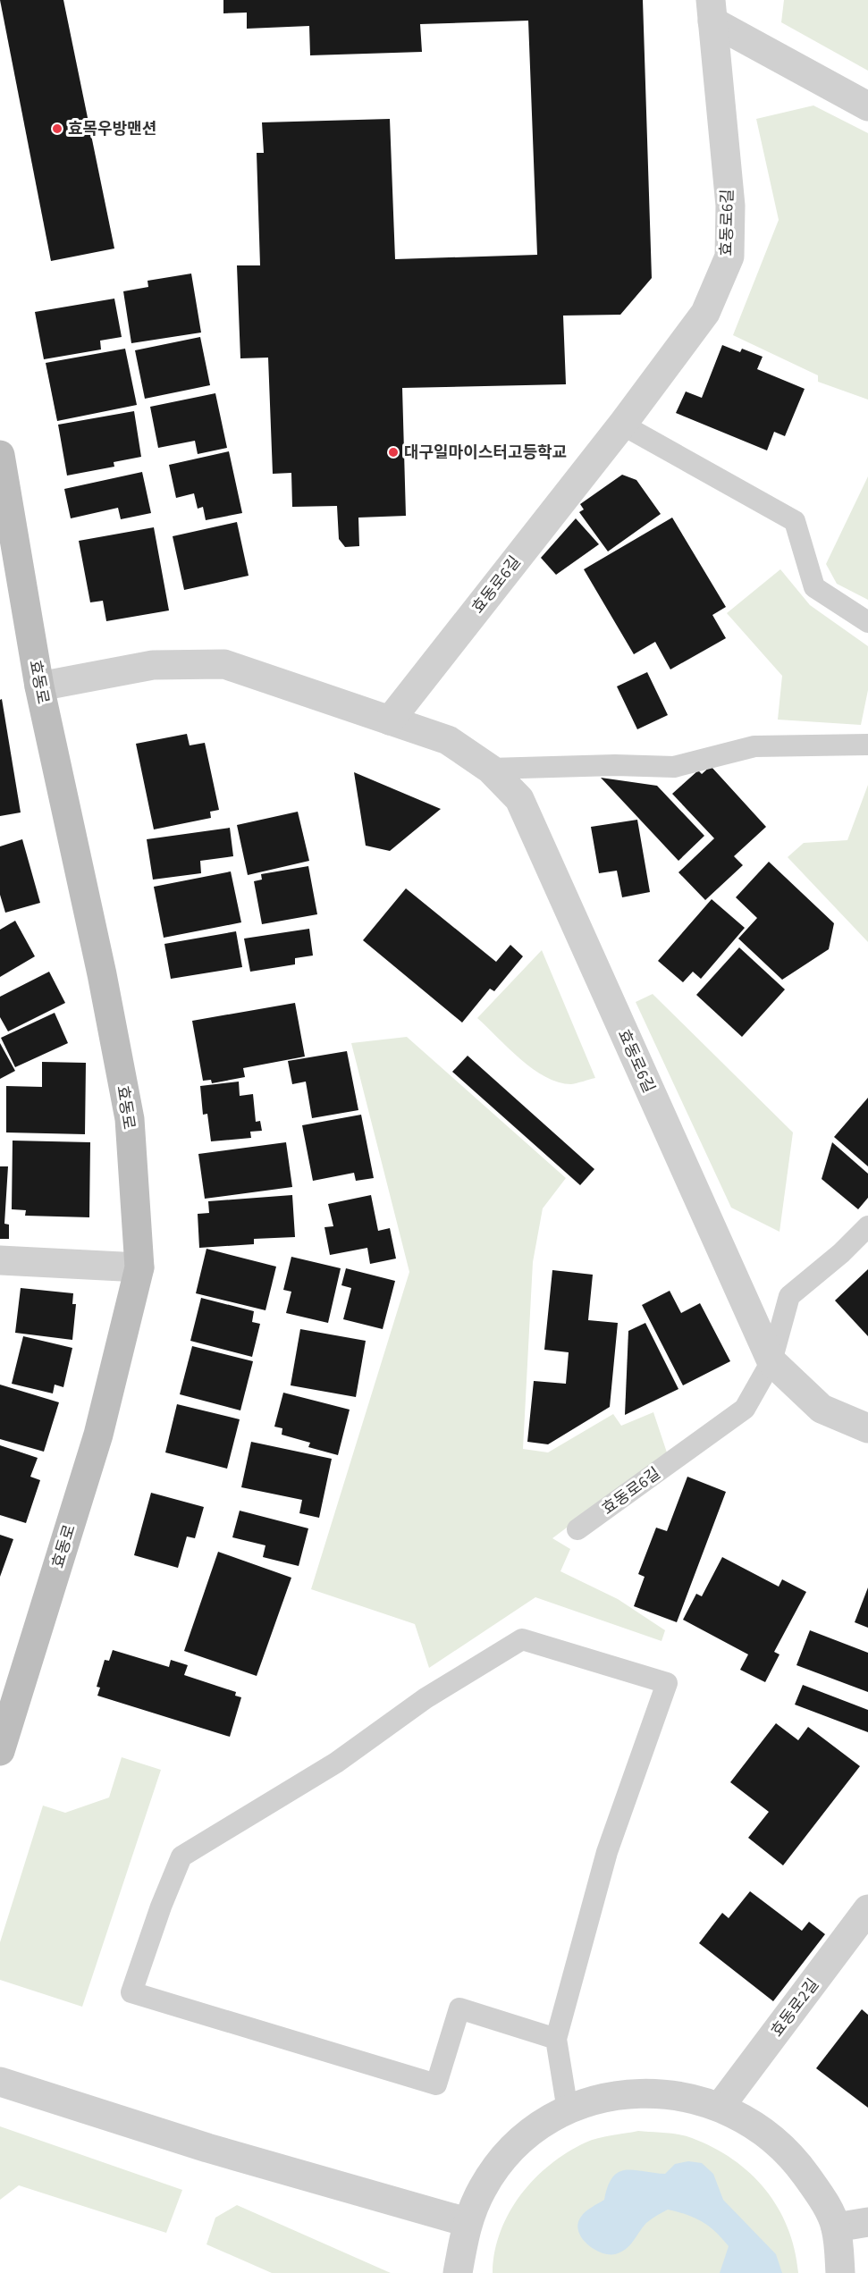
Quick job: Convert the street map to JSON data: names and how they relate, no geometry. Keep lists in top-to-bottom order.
{
  "streets": {
    "main road": ["효동로"],
    "street": ["효동로6길", "효동로2길"]
  },
  "crossings": [
    ["효동로6길", "효동로"]
  ],
  "places": ["효목우방맨션", "대구일마이스터고등학교"]
}
